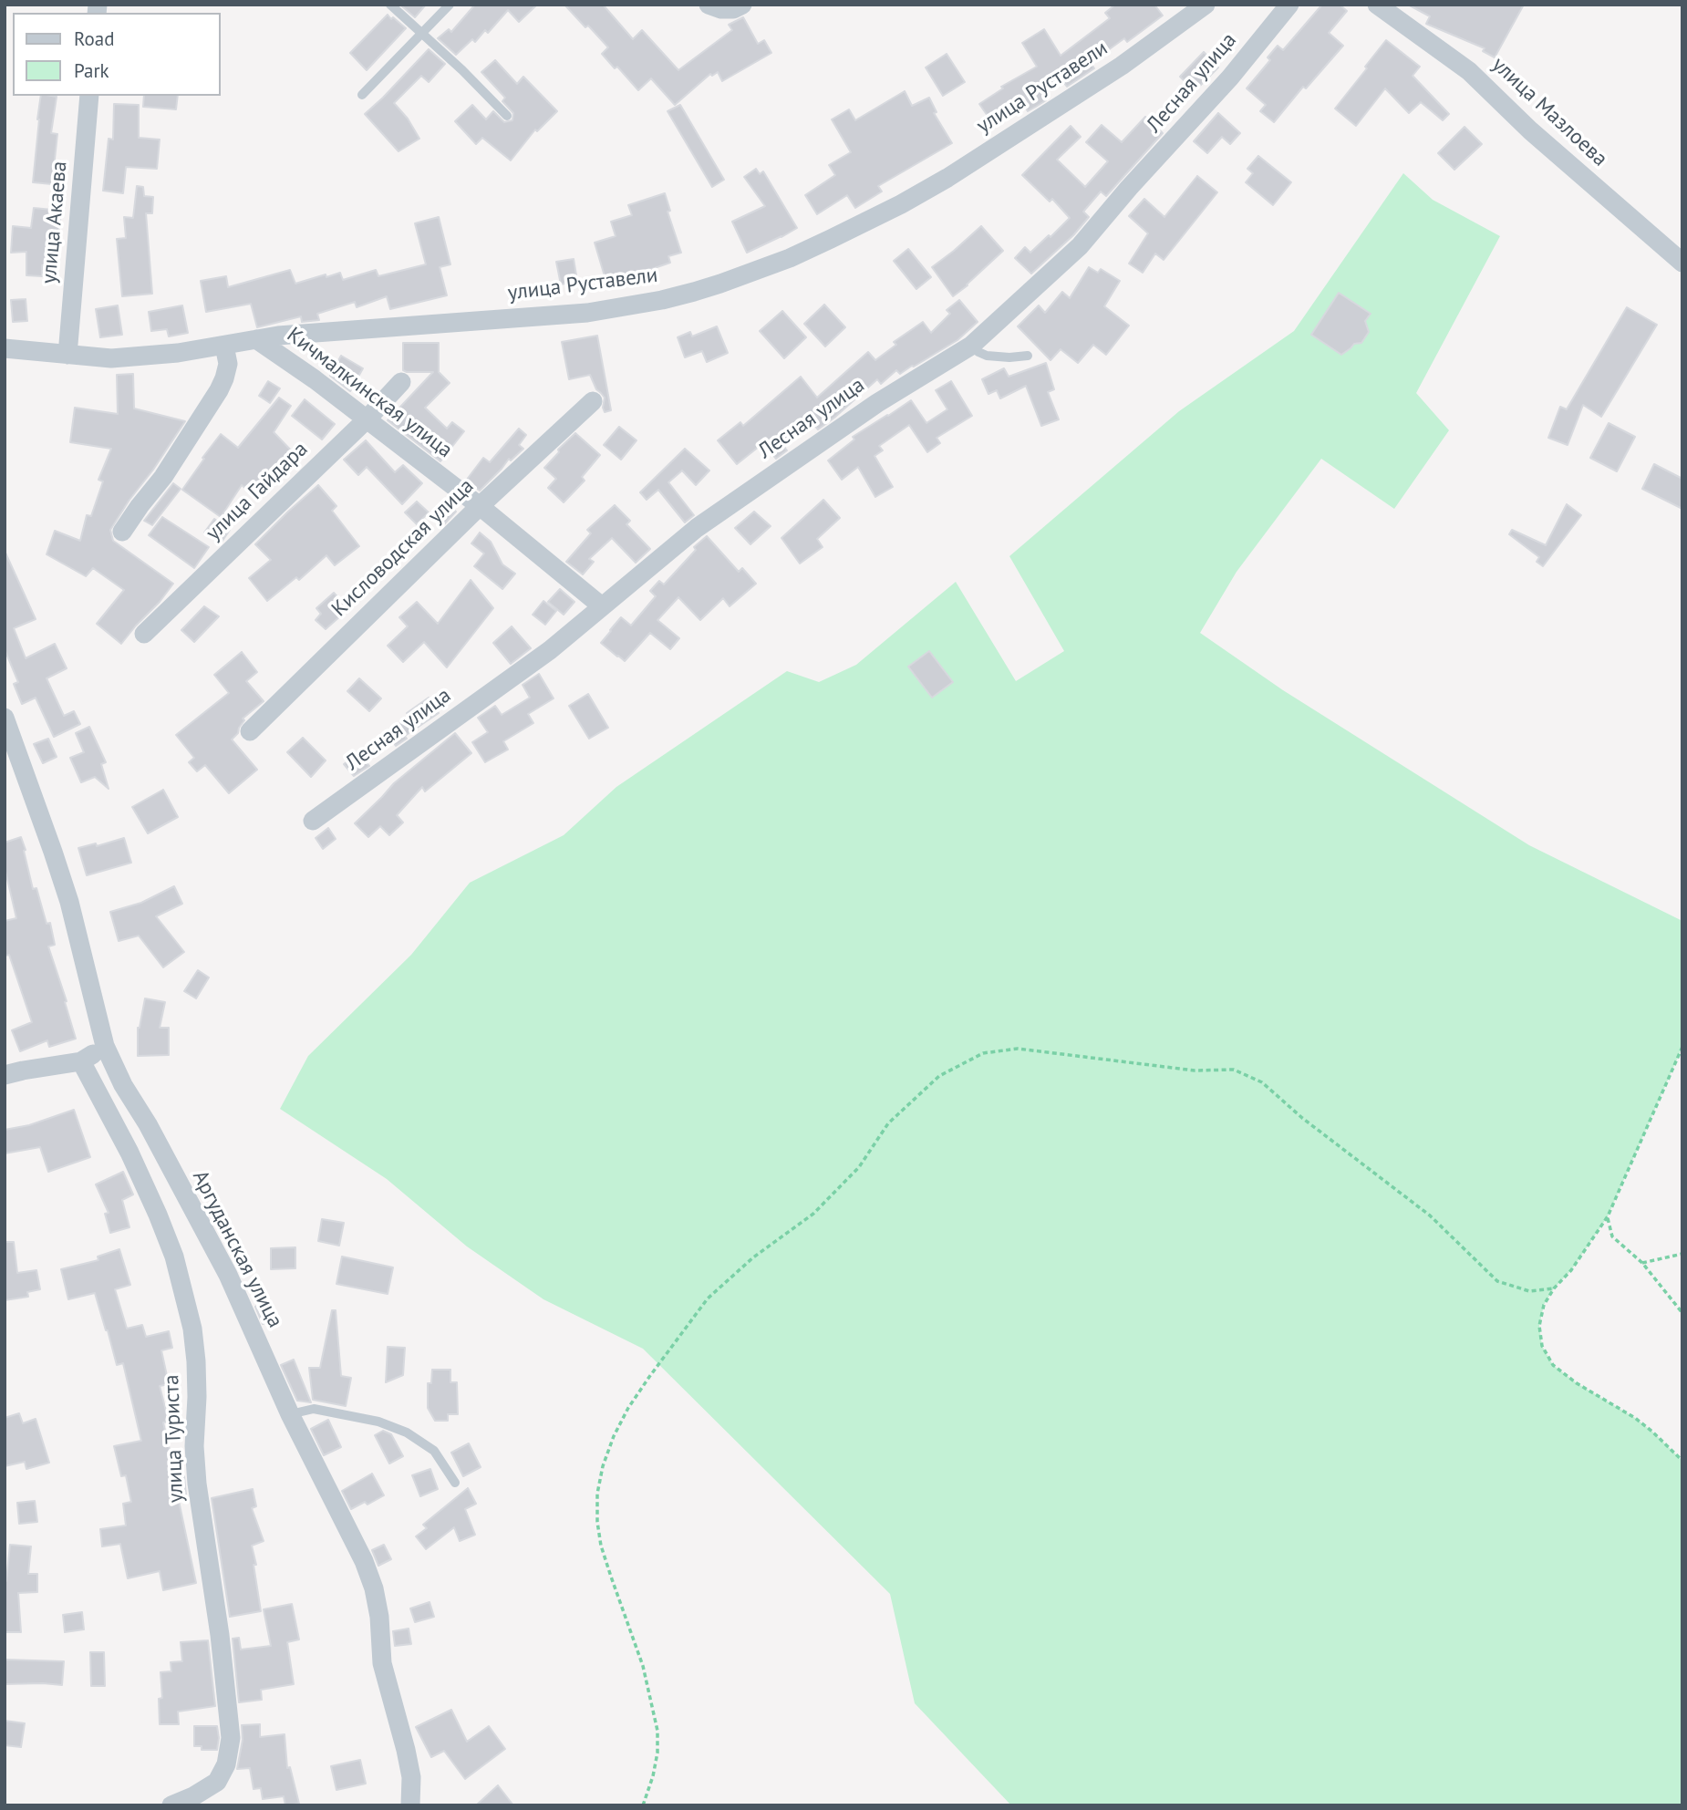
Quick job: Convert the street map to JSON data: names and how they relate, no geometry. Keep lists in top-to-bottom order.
{
  "streets": {
    "street": [
      "Лесная улица",
      "улица Руставели",
      "улица Мазлоева",
      "улица Акаева",
      "Кичмалкинская улица",
      "улица Гайдара",
      "Кисловодская улица",
      "Аргуданская улица",
      "улица Туриста"
    ]
  },
  "crossings": [
    ["Лесная улица", "Кичмалкинская улица"],
    ["улица Руставели", "улица Акаева"],
    ["улица Руставели", "Кичмалкинская улица"],
    ["Кичмалкинская улица", "улица Гайдара"],
    ["Кичмалкинская улица", "Кисловодская улица"]
  ],
  "legend": ["Road", "Park"]
}
